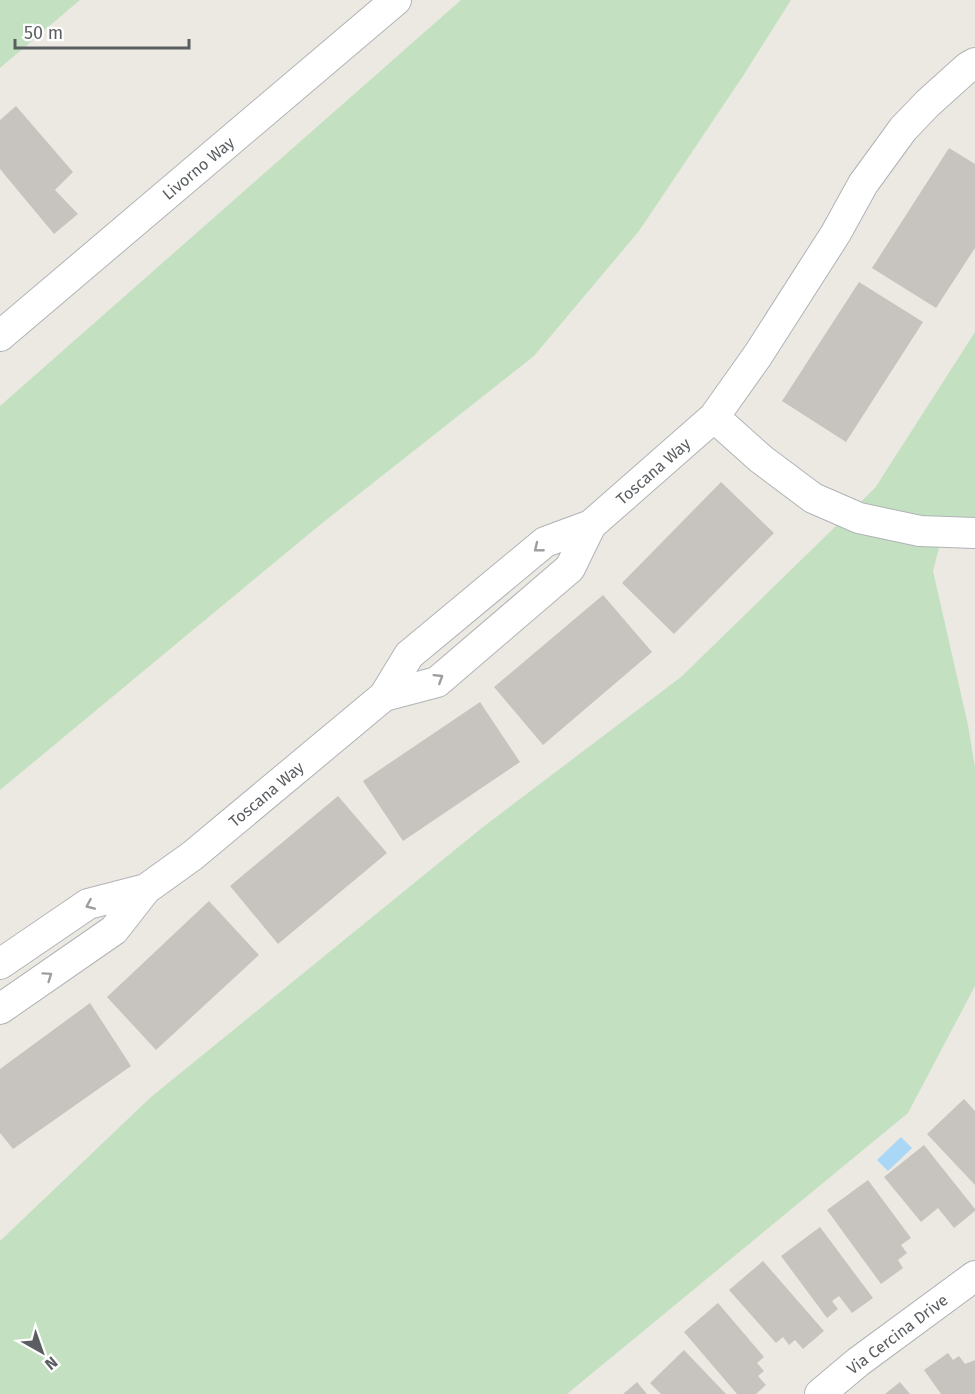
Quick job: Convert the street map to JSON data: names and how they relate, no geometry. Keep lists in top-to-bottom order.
{
  "streets": {
    "street": ["Livorno Way", "Toscana Way", "Via Cercina Drive"]
  },
  "scale_bar": "50 m",
  "north": "bottom right"
}
